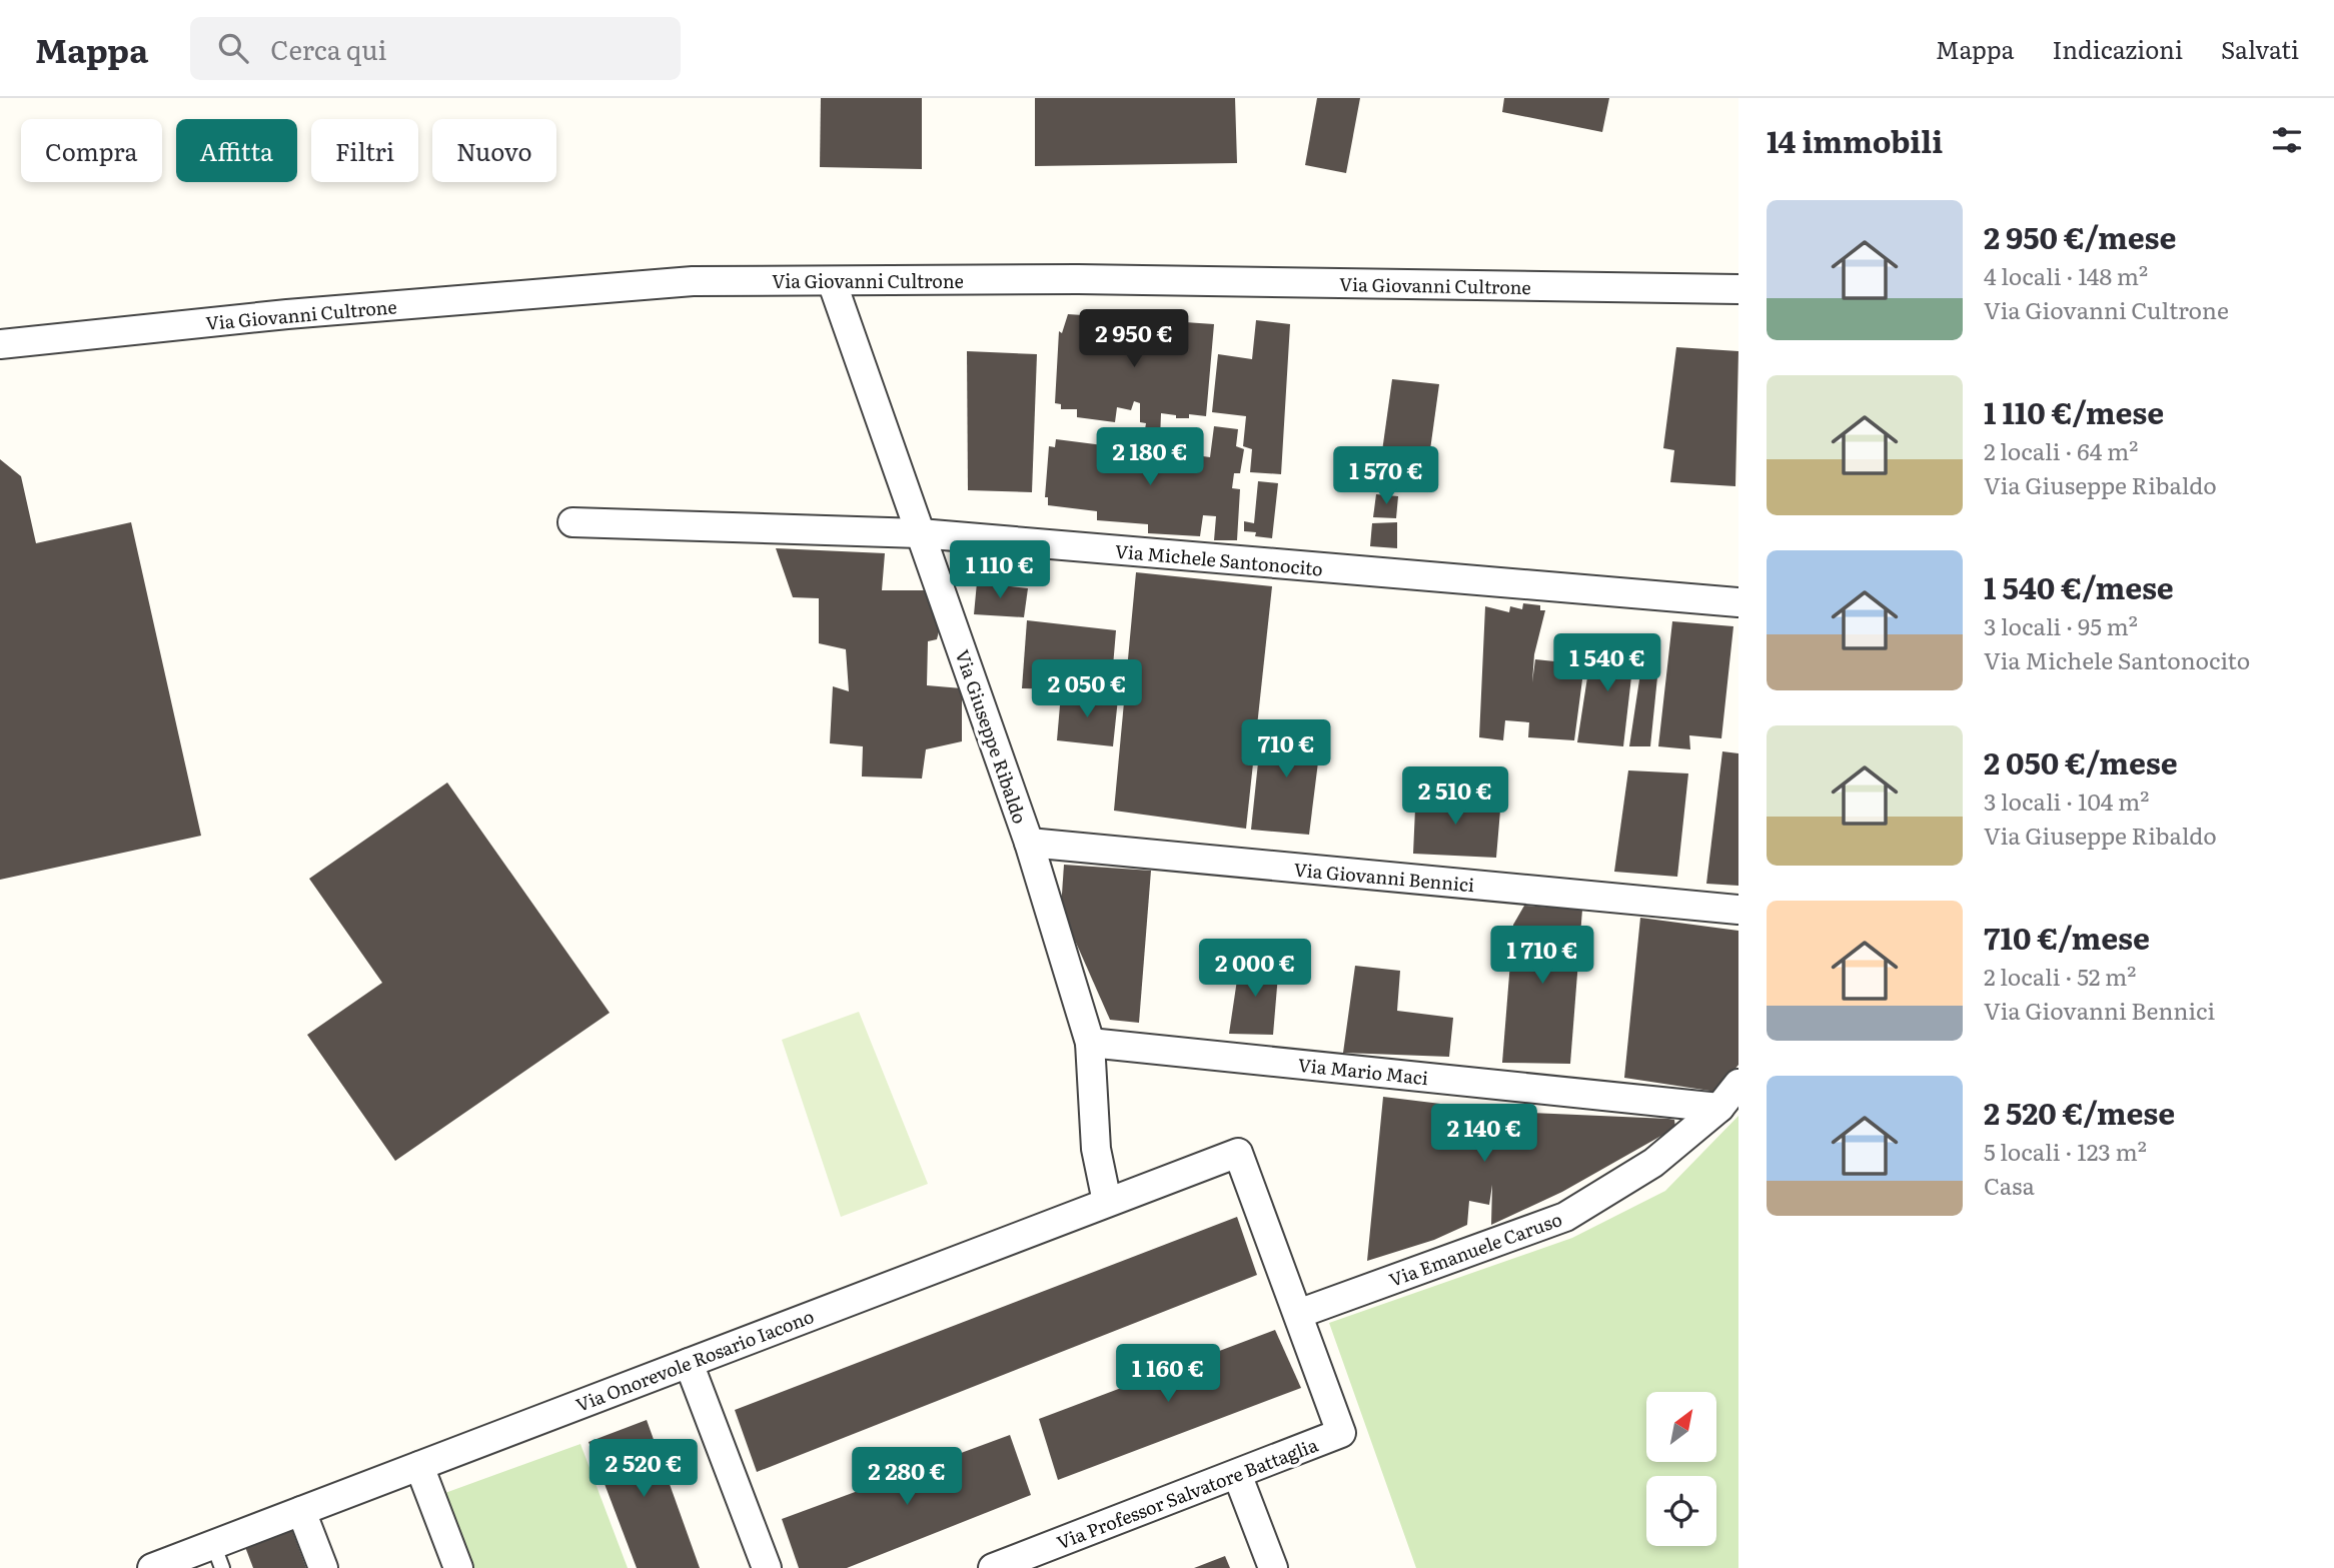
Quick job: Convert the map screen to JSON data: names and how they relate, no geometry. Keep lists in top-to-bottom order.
{
  "streets": {
    "street": [
      "Via Giovanni Cultrone",
      "Via Michele Santonocito",
      "Via Giuseppe Ribaldo",
      "Via Giovanni Bennici",
      "Via Mario Maci",
      "Via Emanuele Caruso",
      "Via Onorevole Rosario Iacono",
      "Via Professor Salvatore Battaglia"
    ]
  },
  "crossings": [
    ["Via Giovanni Cultrone", "Via Giuseppe Ribaldo"],
    ["Via Michele Santonocito", "Via Giuseppe Ribaldo"],
    ["Via Giuseppe Ribaldo", "Via Giovanni Bennici"],
    ["Via Giuseppe Ribaldo", "Via Mario Maci"],
    ["Via Giuseppe Ribaldo", "Via Onorevole Rosario Iacono"],
    ["Via Mario Maci", "Via Emanuele Caruso"],
    ["Via Emanuele Caruso", "Via Onorevole Rosario Iacono"],
    ["Via Emanuele Caruso", "Via Professor Salvatore Battaglia"],
    ["Via Onorevole Rosario Iacono", "Via Professor Salvatore Battaglia"]
  ],
  "north": "top right",
  "page": {
    "header": "Mappa",
    "search": "Cerca qui",
    "nav": ["Mappa", "Indicazioni", "Salvati"],
    "heading": "14 immobili",
    "chip": [
      "Compra",
      "Affitta",
      "Filtri",
      "Nuovo"
    ],
    "list": [
      {
        "name": "2 950 €/mese",
        "note": "4 locali · 148 m² · Via Giovanni Cultrone"
      },
      {
        "name": "1 110 €/mese",
        "note": "2 locali · 64 m² · Via Giuseppe Ribaldo"
      },
      {
        "name": "1 540 €/mese",
        "note": "3 locali · 95 m² · Via Michele Santonocito"
      },
      {
        "name": "2 050 €/mese",
        "note": "3 locali · 104 m² · Via Giuseppe Ribaldo"
      },
      {
        "name": "710 €/mese",
        "note": "2 locali · 52 m² · Via Giovanni Bennici"
      },
      {
        "name": "2 520 €/mese",
        "note": "5 locali · 123 m² · Casa"
      }
    ],
    "price": [
      "2 950 €",
      "2 180 €",
      "1 570 €",
      "1 110 €",
      "1 540 €",
      "2 050 €",
      "710 €",
      "2 510 €",
      "1 710 €",
      "2 000 €",
      "2 140 €",
      "1 160 €",
      "2 520 €",
      "2 280 €"
    ]
  }
}
